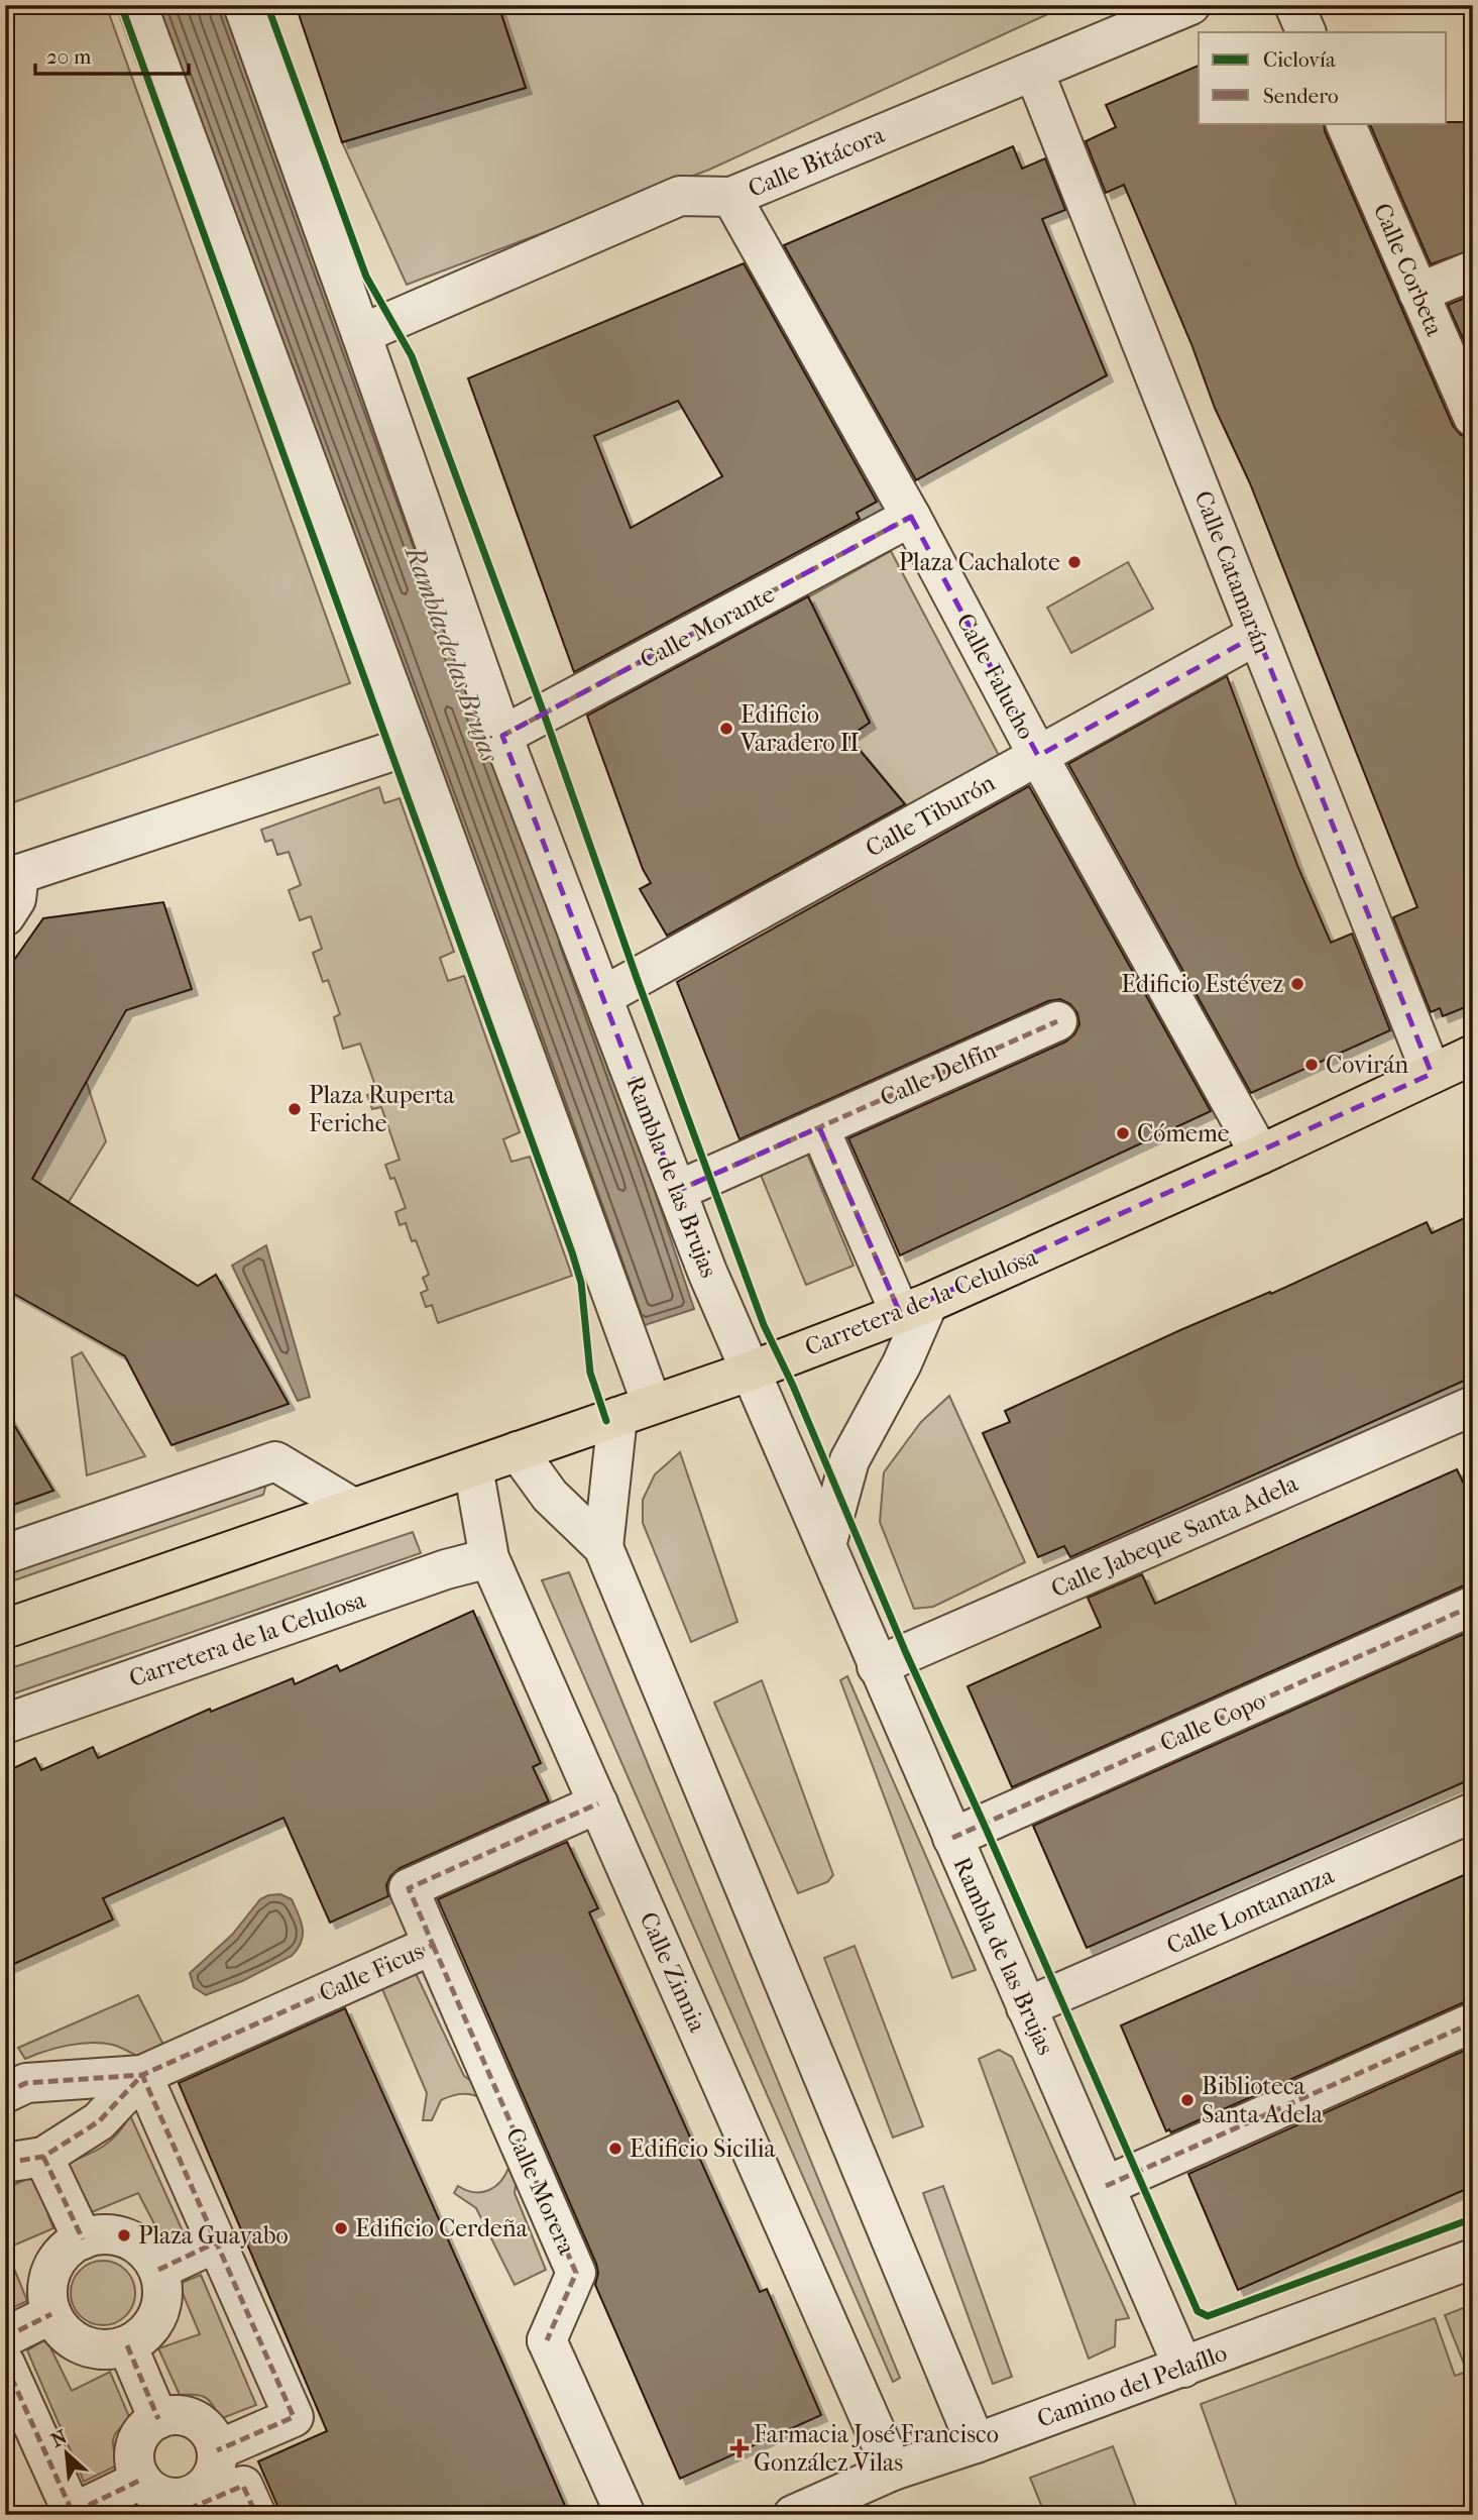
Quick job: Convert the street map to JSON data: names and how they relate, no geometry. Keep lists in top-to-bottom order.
{
  "streets": {
    "highway": ["Carretera de la Celulosa"],
    "street": [
      "Calle Bitácora",
      "Calle Corbeta",
      "Calle Catamarán",
      "Calle Morante",
      "Calle Falucho",
      "Calle Tiburón",
      "Calle Delfín",
      "Rambla de las Brujas",
      "Calle Jabeque Santa Adela",
      "Calle Copo",
      "Calle Lontananza",
      "Calle Ficus",
      "Calle Zinnia",
      "Calle Morera",
      "Camino del Pelaíllo"
    ]
  },
  "crossings": [
    ["Calle Bitácora", "Calle Catamarán"],
    ["Calle Bitácora", "Calle Falucho"],
    ["Calle Bitácora", "Rambla de las Brujas"],
    ["Calle Catamarán", "Calle Tiburón"],
    ["Calle Catamarán", "Carretera de la Celulosa"],
    ["Calle Morante", "Calle Falucho"],
    ["Calle Morante", "Rambla de las Brujas"],
    ["Calle Falucho", "Calle Tiburón"],
    ["Calle Falucho", "Carretera de la Celulosa"],
    ["Calle Tiburón", "Rambla de las Brujas"],
    ["Calle Delfín", "Rambla de las Brujas"],
    ["Rambla de las Brujas", "Carretera de la Celulosa"],
    ["Rambla de las Brujas", "Calle Jabeque Santa Adela"],
    ["Rambla de las Brujas", "Calle Copo"],
    ["Rambla de las Brujas", "Calle Lontananza"],
    ["Rambla de las Brujas", "Camino del Pelaíllo"],
    ["Carretera de la Celulosa", "Calle Zinnia"],
    ["Calle Ficus", "Calle Zinnia"],
    ["Calle Ficus", "Calle Morera"],
    ["Calle Zinnia", "Camino del Pelaíllo"]
  ],
  "water": ["Rambla de las Brujas"],
  "places": {
    "other": [
      "Plaza Cachalote",
      "Edificio Varadero II",
      "Edificio Estévez",
      "Covirán",
      "Plaza Ruperta Feriche",
      "Cómeme",
      "Biblioteca Santa Adela",
      "Edificio Sicilia",
      "Edificio Cerdeña",
      "Plaza Guayabo"
    ],
    "health": ["Farmacia José Francisco González Vilas"]
  },
  "legend": ["Ciclovía", "Sendero"],
  "scale_bar": "20 m",
  "north": "top left"
}
